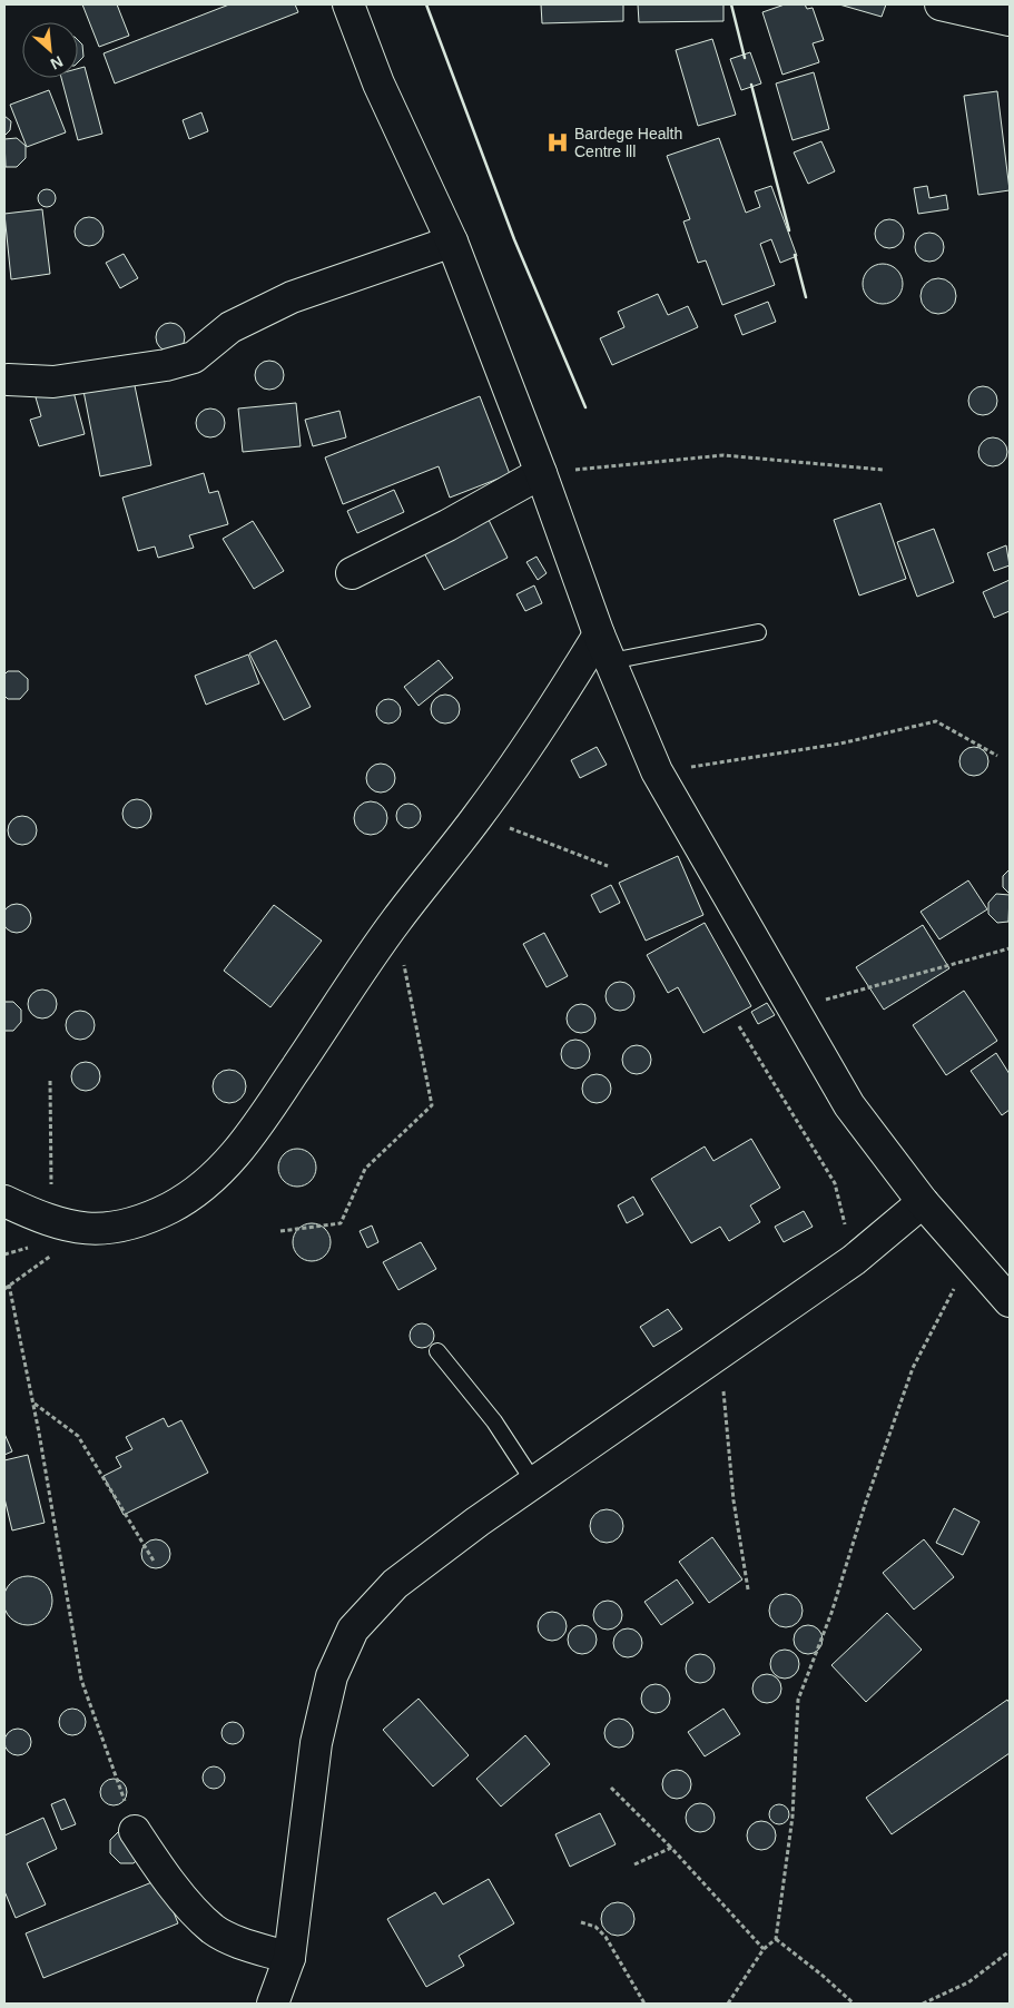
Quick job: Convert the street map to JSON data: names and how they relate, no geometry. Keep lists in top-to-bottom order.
{
  "places": {
    "hospital": ["Bardege Health Centre lll"]
  },
  "north": "bottom right"
}
